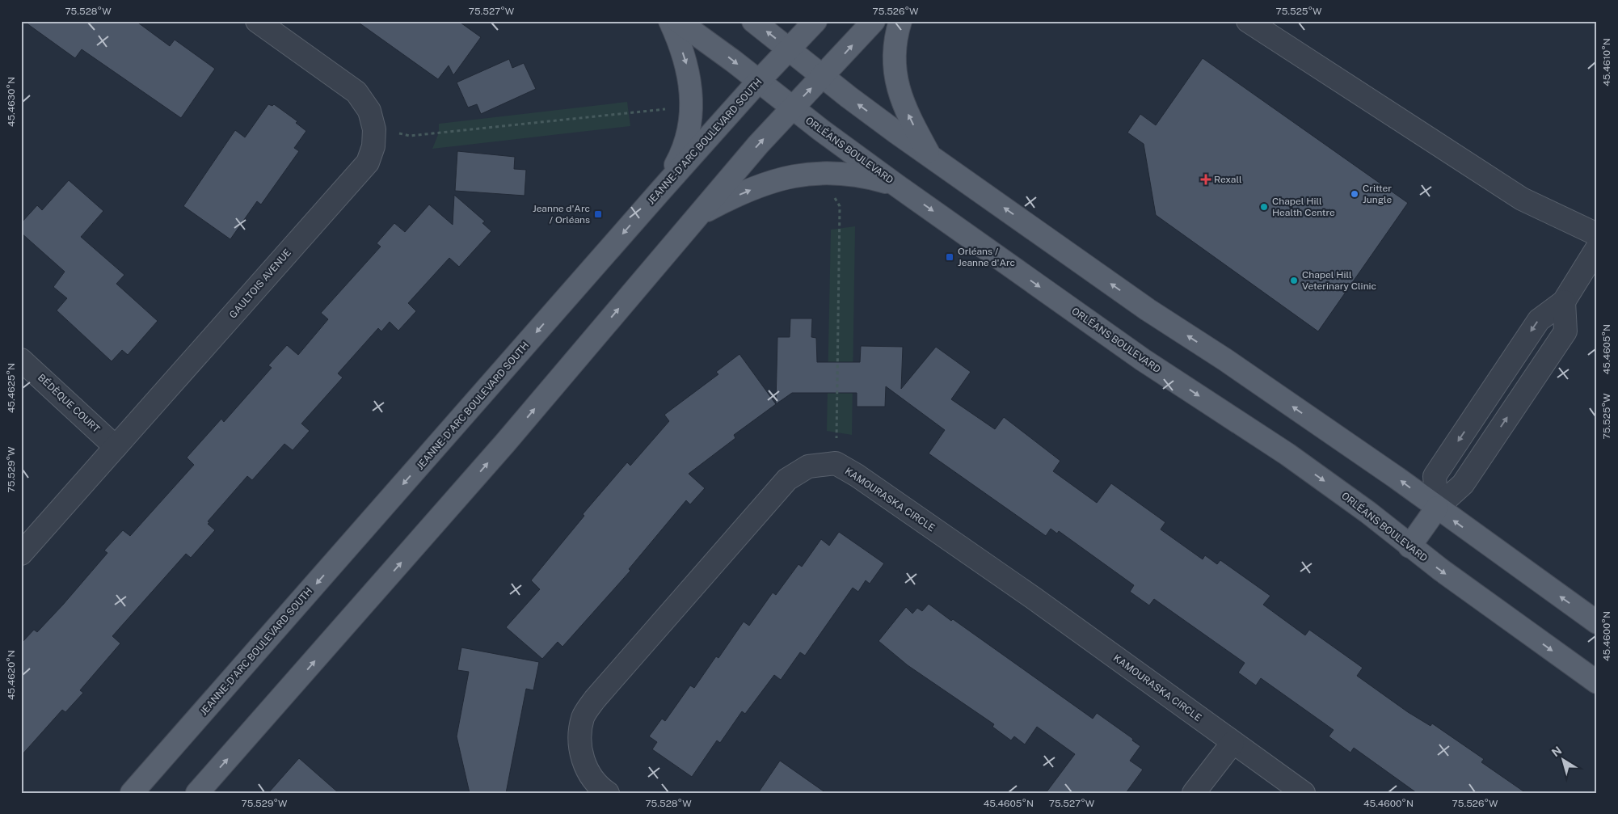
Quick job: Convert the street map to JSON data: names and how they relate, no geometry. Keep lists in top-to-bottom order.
{
  "streets": {
    "main road": ["JEANNE-D'ARC BOULEVARD SOUTH", "ORLÉANS BOULEVARD"],
    "street": ["GAULTOIS AVENUE", "BÉDÈQUE COURT", "KAMOURASKA CIRCLE"]
  },
  "crossings": [
    ["JEANNE-D'ARC BOULEVARD SOUTH", "ORLÉANS BOULEVARD"],
    ["GAULTOIS AVENUE", "BÉDÈQUE COURT"]
  ],
  "places": {
    "health": ["Rexall"],
    "other": ["Critter Jungle", "Chapel Hill Health Centre", "Chapel Hill Veterinary Clinic"],
    "transit": ["Jeanne d'Arc / Orléans", "Orléans / Jeanne d'Arc"]
  },
  "north": "top left",
  "coordinates": [
    "75.528°W",
    "75.527°W",
    "75.526°W",
    "75.525°W",
    "45.4610°N",
    "45.4630°N",
    "45.4605°N",
    "45.4625°N",
    "75.529°W",
    "45.4600°N",
    "45.4620°N"
  ]
}
